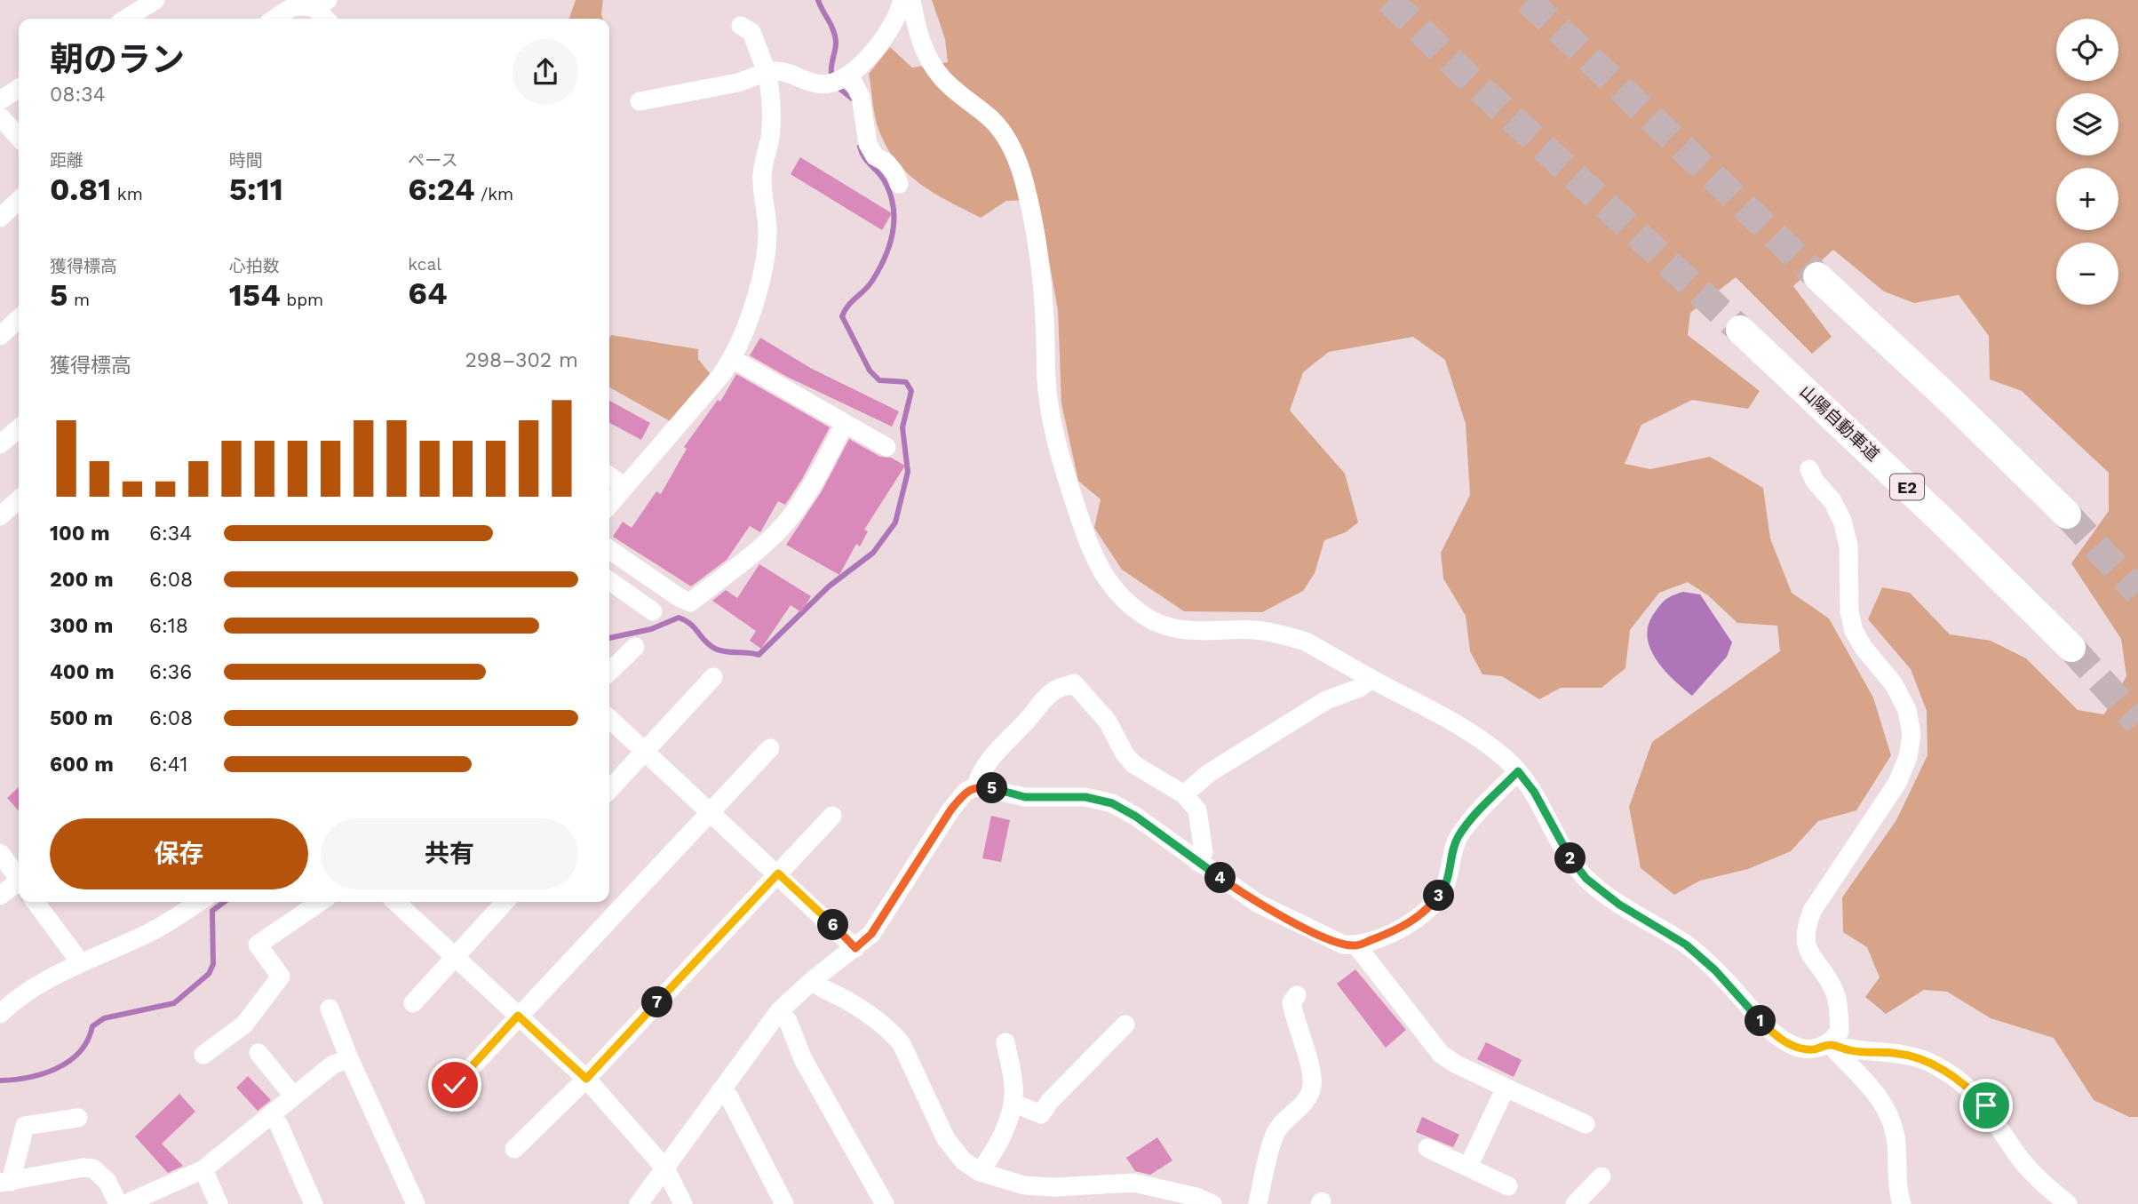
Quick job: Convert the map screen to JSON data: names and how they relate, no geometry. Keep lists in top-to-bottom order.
{
  "streets": {
    "highway": ["山陽自動車道", "E2"]
  },
  "page": {
    "map_buttons": ["+", "−"],
    "heading": ["朝のラン", "08:34"],
    "stats": [
      ["距離", "0.81 km"],
      ["時間", "5:11"],
      ["ペース", "6:24 /km"],
      ["獲得標高", "5 m"],
      ["心拍数", "154 bpm"],
      ["kcal", "64"]
    ],
    "chart": ["獲得標高", "298–302 m"],
    "list": [
      {
        "name": "100 m",
        "note": "6:34"
      },
      {
        "name": "200 m",
        "note": "6:08"
      },
      {
        "name": "300 m",
        "note": "6:18"
      },
      {
        "name": "400 m",
        "note": "6:36"
      },
      {
        "name": "500 m",
        "note": "6:08"
      },
      {
        "name": "600 m",
        "note": "6:41"
      }
    ],
    "pins": [
      "5",
      "2",
      "4",
      "3",
      "6",
      "7",
      "1"
    ],
    "buttons": ["保存", "共有"]
  }
}
